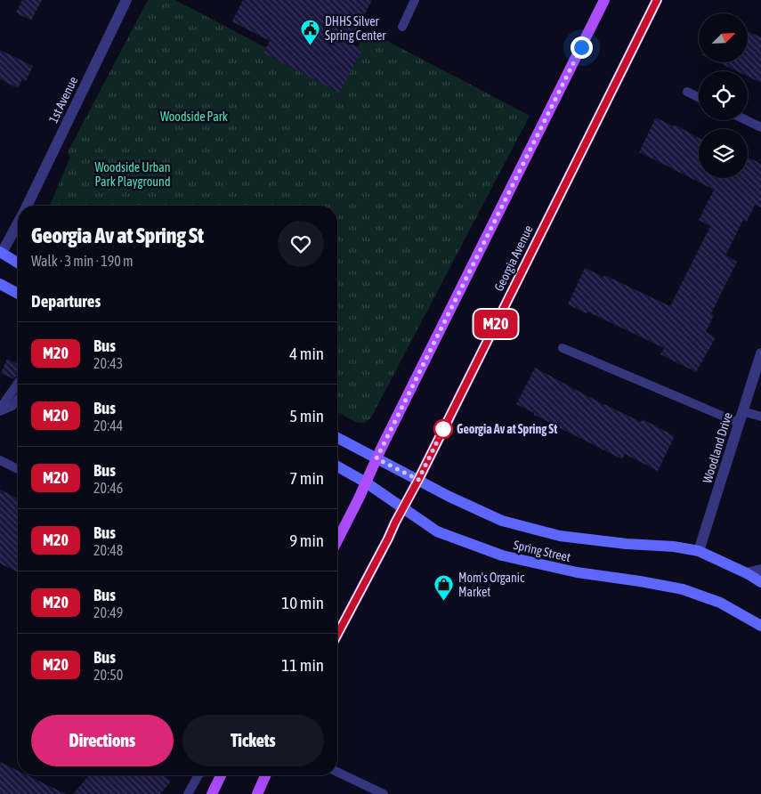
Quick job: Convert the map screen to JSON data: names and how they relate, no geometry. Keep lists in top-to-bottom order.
{
  "streets": {
    "main road": ["Georgia Avenue", "Spring Street"],
    "street": ["1st Avenue", "Woodland Drive"]
  },
  "crossings": [
    ["Georgia Avenue", "Spring Street"],
    ["Woodland Drive", "Spring Street"]
  ],
  "parks": ["Woodside Park", "Woodside Urban Park Playground"],
  "places": {
    "public building": ["DHHS Silver Spring Center"],
    "other": ["Georgia Av at Spring St"],
    "shop": ["Mom's Organic Market"]
  },
  "lines": ["bus line M20"],
  "north": "top right",
  "page": {
    "on_map": "M20",
    "heading": [
      ["Georgia Av at Spring St", "Walk · 3 min · 190 m"],
      "Departures"
    ],
    "list": [
      {
        "mark": "M20",
        "name": "Bus",
        "note": "20:43",
        "value": "4 min"
      },
      {
        "mark": "M20",
        "name": "Bus",
        "note": "20:44",
        "value": "5 min"
      },
      {
        "mark": "M20",
        "name": "Bus",
        "note": "20:46",
        "value": "7 min"
      },
      {
        "mark": "M20",
        "name": "Bus",
        "note": "20:48",
        "value": "9 min"
      },
      {
        "mark": "M20",
        "name": "Bus",
        "note": "20:49",
        "value": "10 min"
      },
      {
        "mark": "M20",
        "name": "Bus",
        "note": "20:50",
        "value": "11 min"
      }
    ],
    "buttons": ["Directions", "Tickets"]
  }
}
